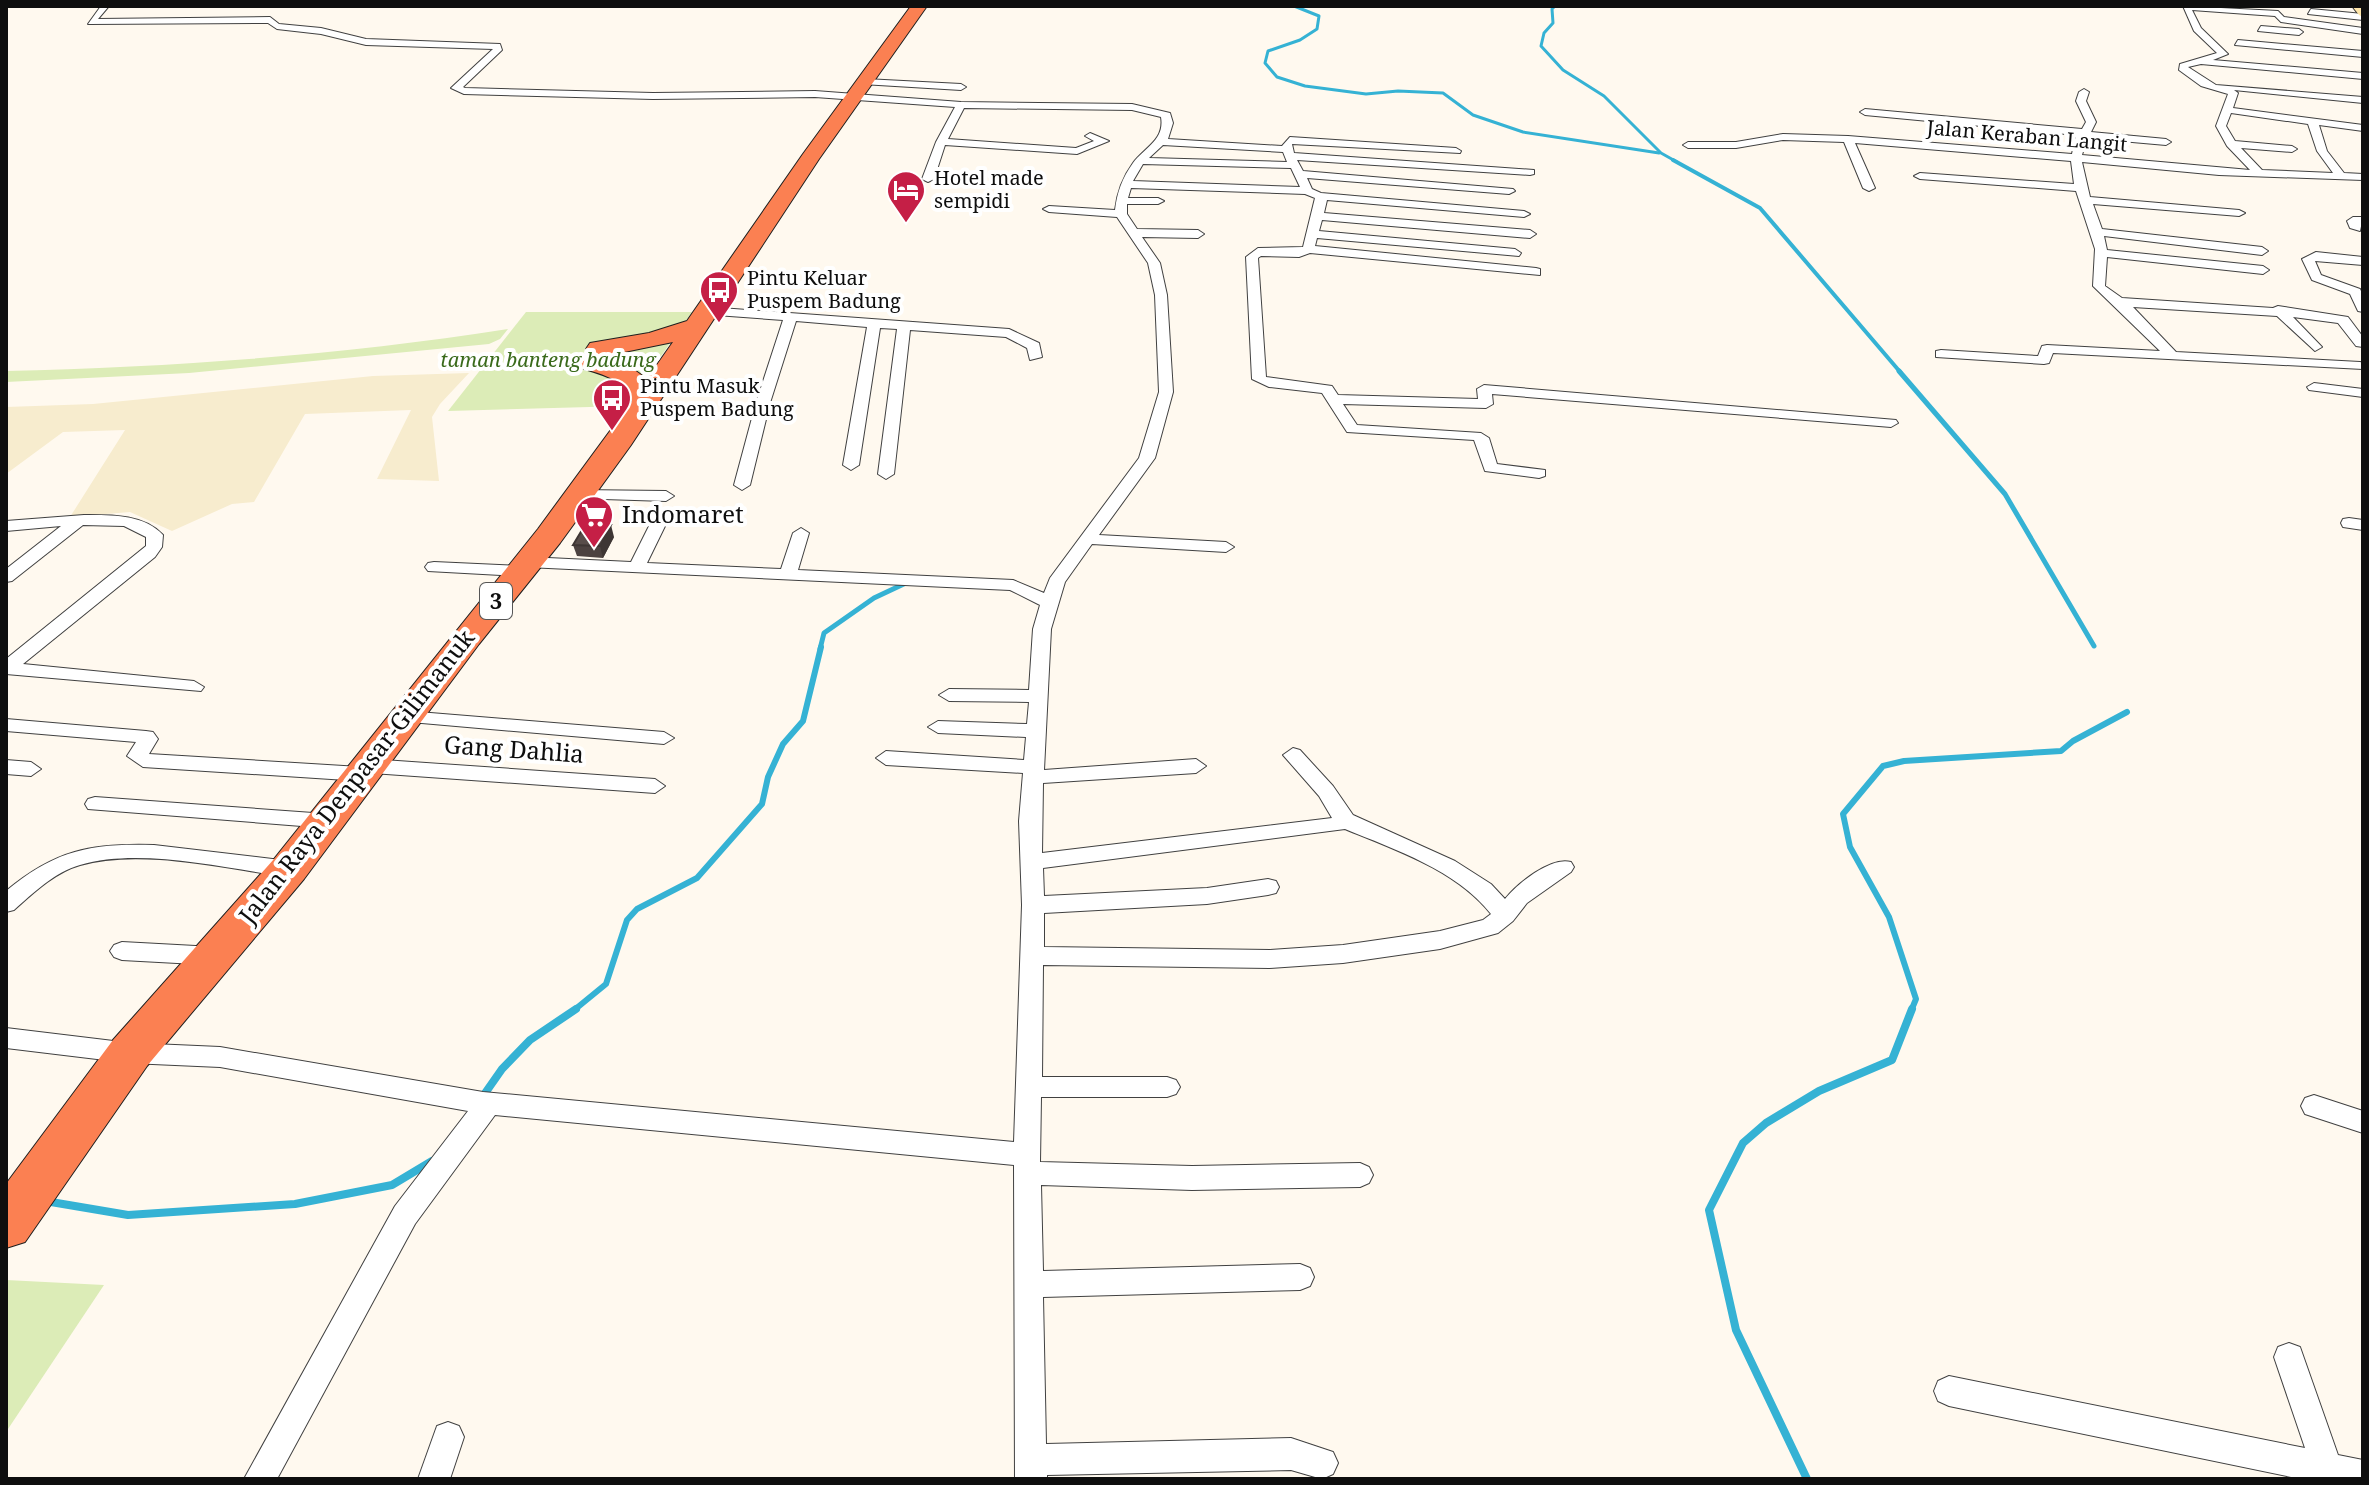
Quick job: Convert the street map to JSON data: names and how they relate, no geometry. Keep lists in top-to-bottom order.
{
  "streets": {
    "highway": ["3", "Jalan Raya Denpasar-Gilimanuk"],
    "street": ["Jalan Keraban Langit", "Gang Dahlia"]
  },
  "crossings": [
    ["Gang Dahlia", "Jalan Raya Denpasar-Gilimanuk"]
  ],
  "parks": ["taman banteng badung"],
  "places": {
    "hotel": ["Hotel made sempidi"],
    "bus stop": ["Pintu Keluar Puspem Badung", "Pintu Masuk Puspem Badung"],
    "supermarket": ["Indomaret"]
  }
}
